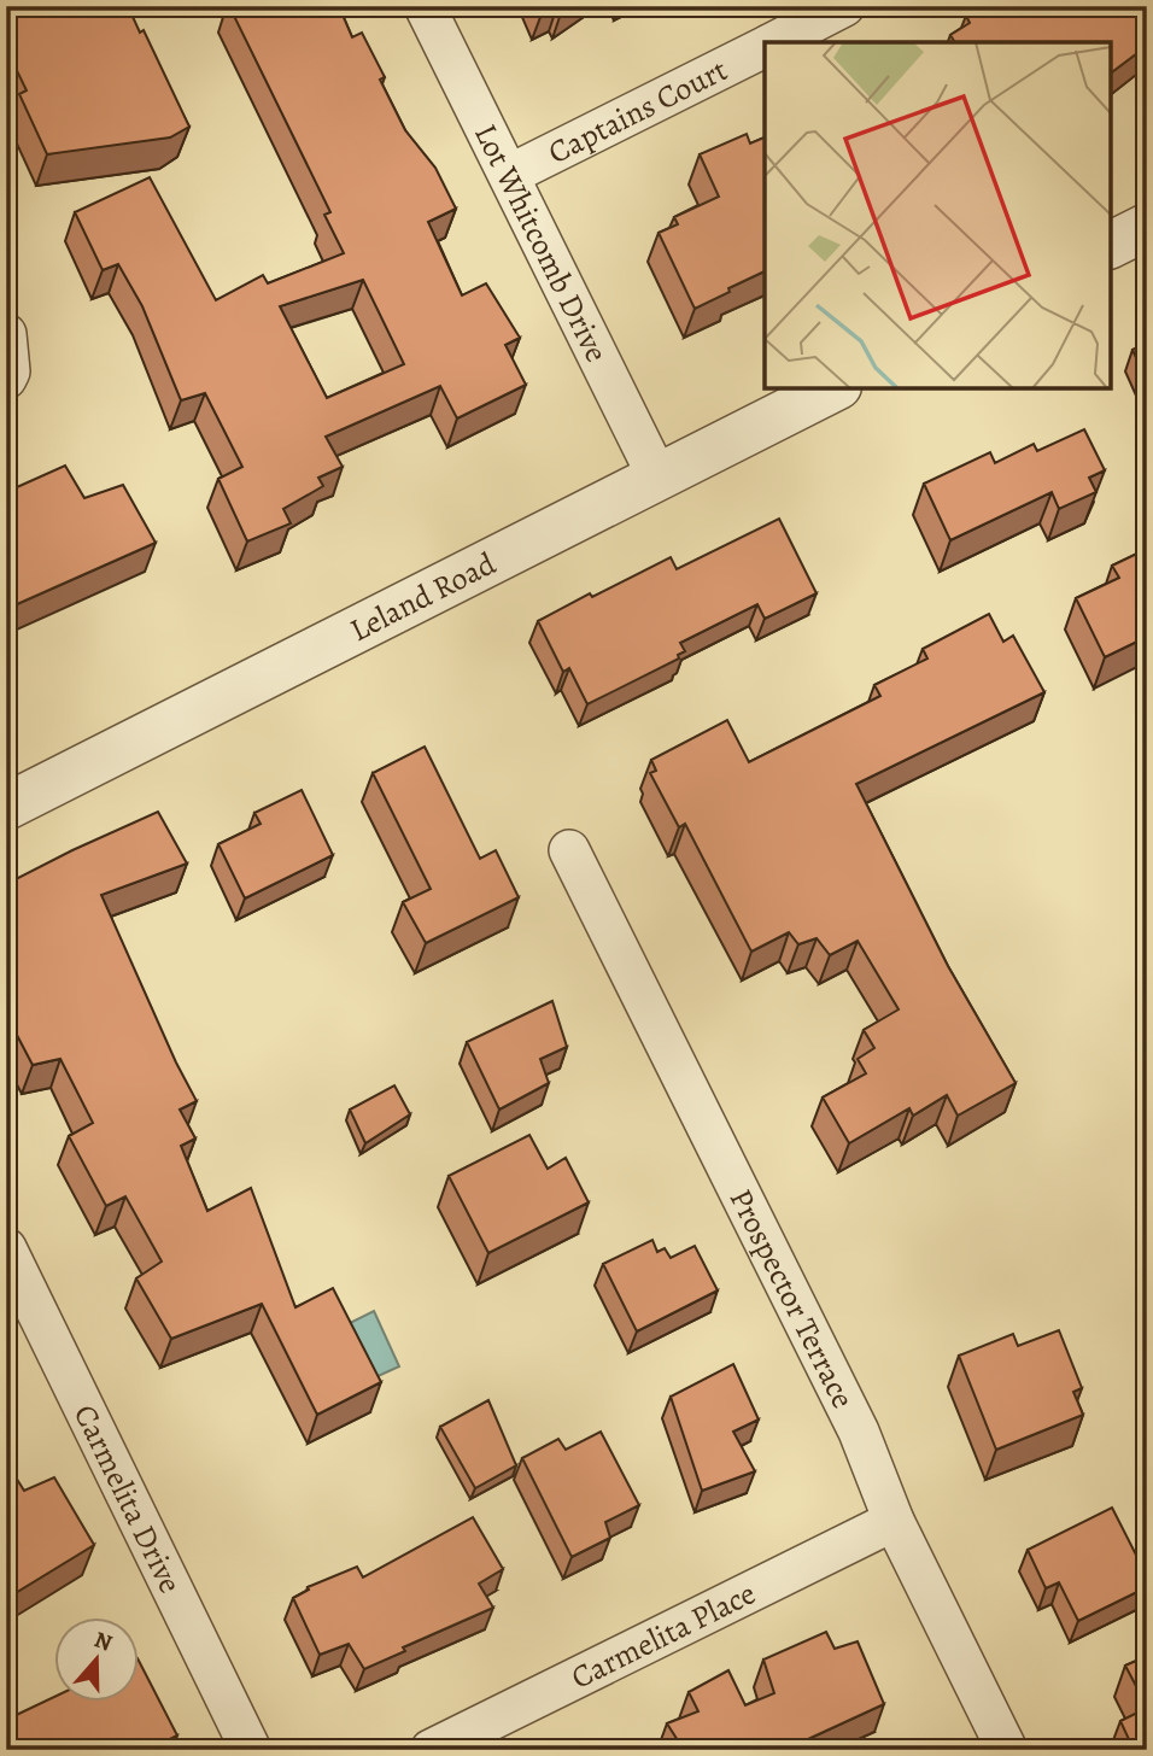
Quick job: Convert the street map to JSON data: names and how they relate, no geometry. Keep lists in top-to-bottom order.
{
  "streets": {
    "street": [
      "Captains Court",
      "Lot Whitcomb Drive",
      "Leland Road",
      "Prospector Terrace",
      "Carmelita Drive",
      "Carmelita Place"
    ]
  },
  "crossings": [
    ["Captains Court", "Lot Whitcomb Drive"],
    ["Lot Whitcomb Drive", "Leland Road"],
    ["Prospector Terrace", "Carmelita Place"]
  ],
  "north": "top"
}
